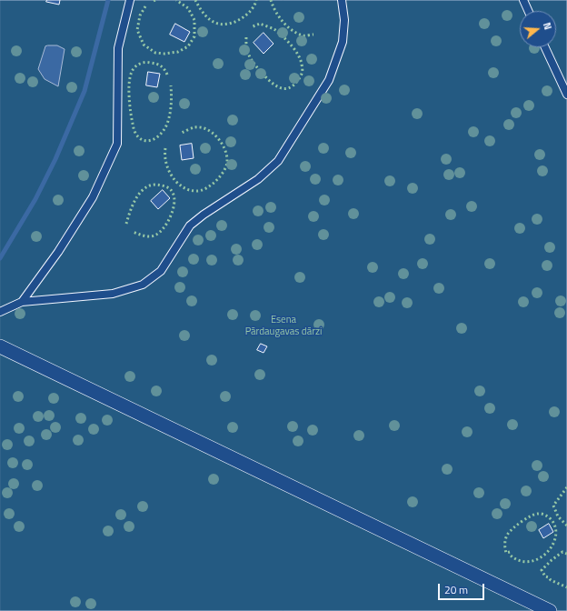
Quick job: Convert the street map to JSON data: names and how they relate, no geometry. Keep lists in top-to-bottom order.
{
  "parks": ["Esena Pārdaugavas dārzi"],
  "scale_bar": "20 m",
  "north": "right"
}
